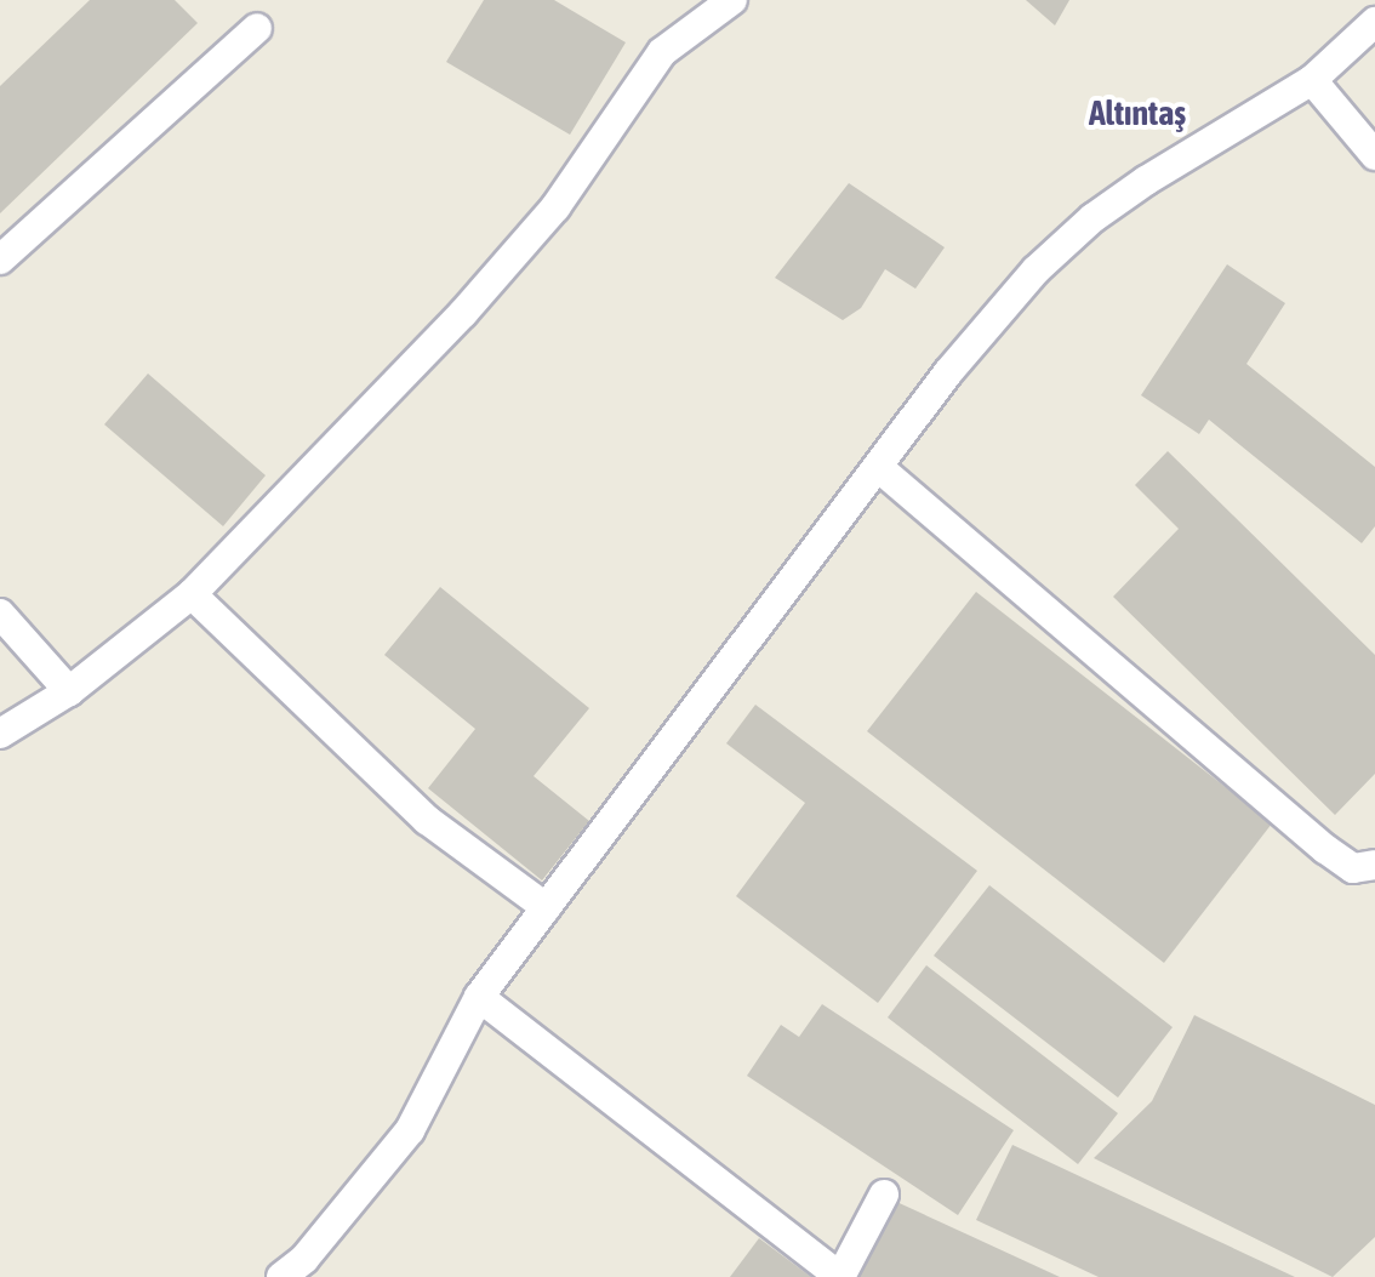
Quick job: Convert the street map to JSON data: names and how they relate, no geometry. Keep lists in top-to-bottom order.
{
  "districts": ["Altıntaş"]
}
